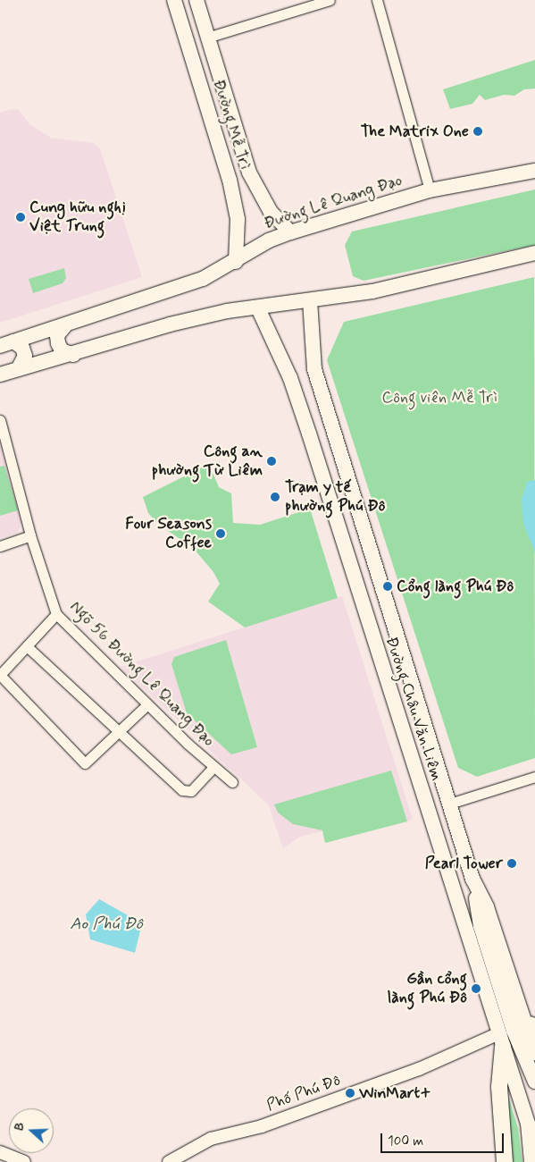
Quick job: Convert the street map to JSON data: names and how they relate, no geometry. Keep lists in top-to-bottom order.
{
  "streets": {
    "main road": ["Đường Mễ Trì", "Đường Lê Quang Đạo", "Đường Châu Văn Liêm"],
    "street": ["Ngõ 56 Đường Lê Quang Đạo", "Phố Phú Đô"]
  },
  "crossings": [
    ["Đường Mễ Trì", "Đường Lê Quang Đạo"],
    ["Đường Châu Văn Liêm", "Phố Phú Đô"]
  ],
  "water": ["Ao Phú Đô"],
  "parks": ["Công viên Mễ Trì"],
  "places": [
    "The Matrix One",
    "Cung hữu nghị Việt Trung",
    "Công an phường Từ Liêm",
    "Trạm y tế phường Phú Đô",
    "Four Seasons Coffee",
    "Cổng làng Phú Đô",
    "Pearl Tower",
    "Gần cổng làng Phú Đô",
    "WinMart+"
  ],
  "scale_bar": "100 m",
  "north": "left"
}
